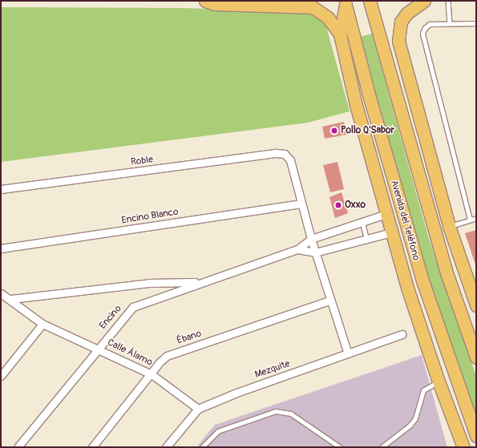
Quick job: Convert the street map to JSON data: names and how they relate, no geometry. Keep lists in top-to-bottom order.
{
  "streets": {
    "main road": ["Avenida del Teléfono"],
    "street": [
      "Roble",
      "Encino Blanco",
      "Encino",
      "Ébano",
      "Calle Álamo",
      "Mezquite"
    ]
  },
  "crossings": [
    ["Roble", "Encino Blanco"],
    ["Encino", "Calle Álamo"],
    ["Ébano", "Calle Álamo"],
    ["Calle Álamo", "Mezquite"]
  ],
  "places": ["Pollo Q'Sabor", "Oxxo"]
}
